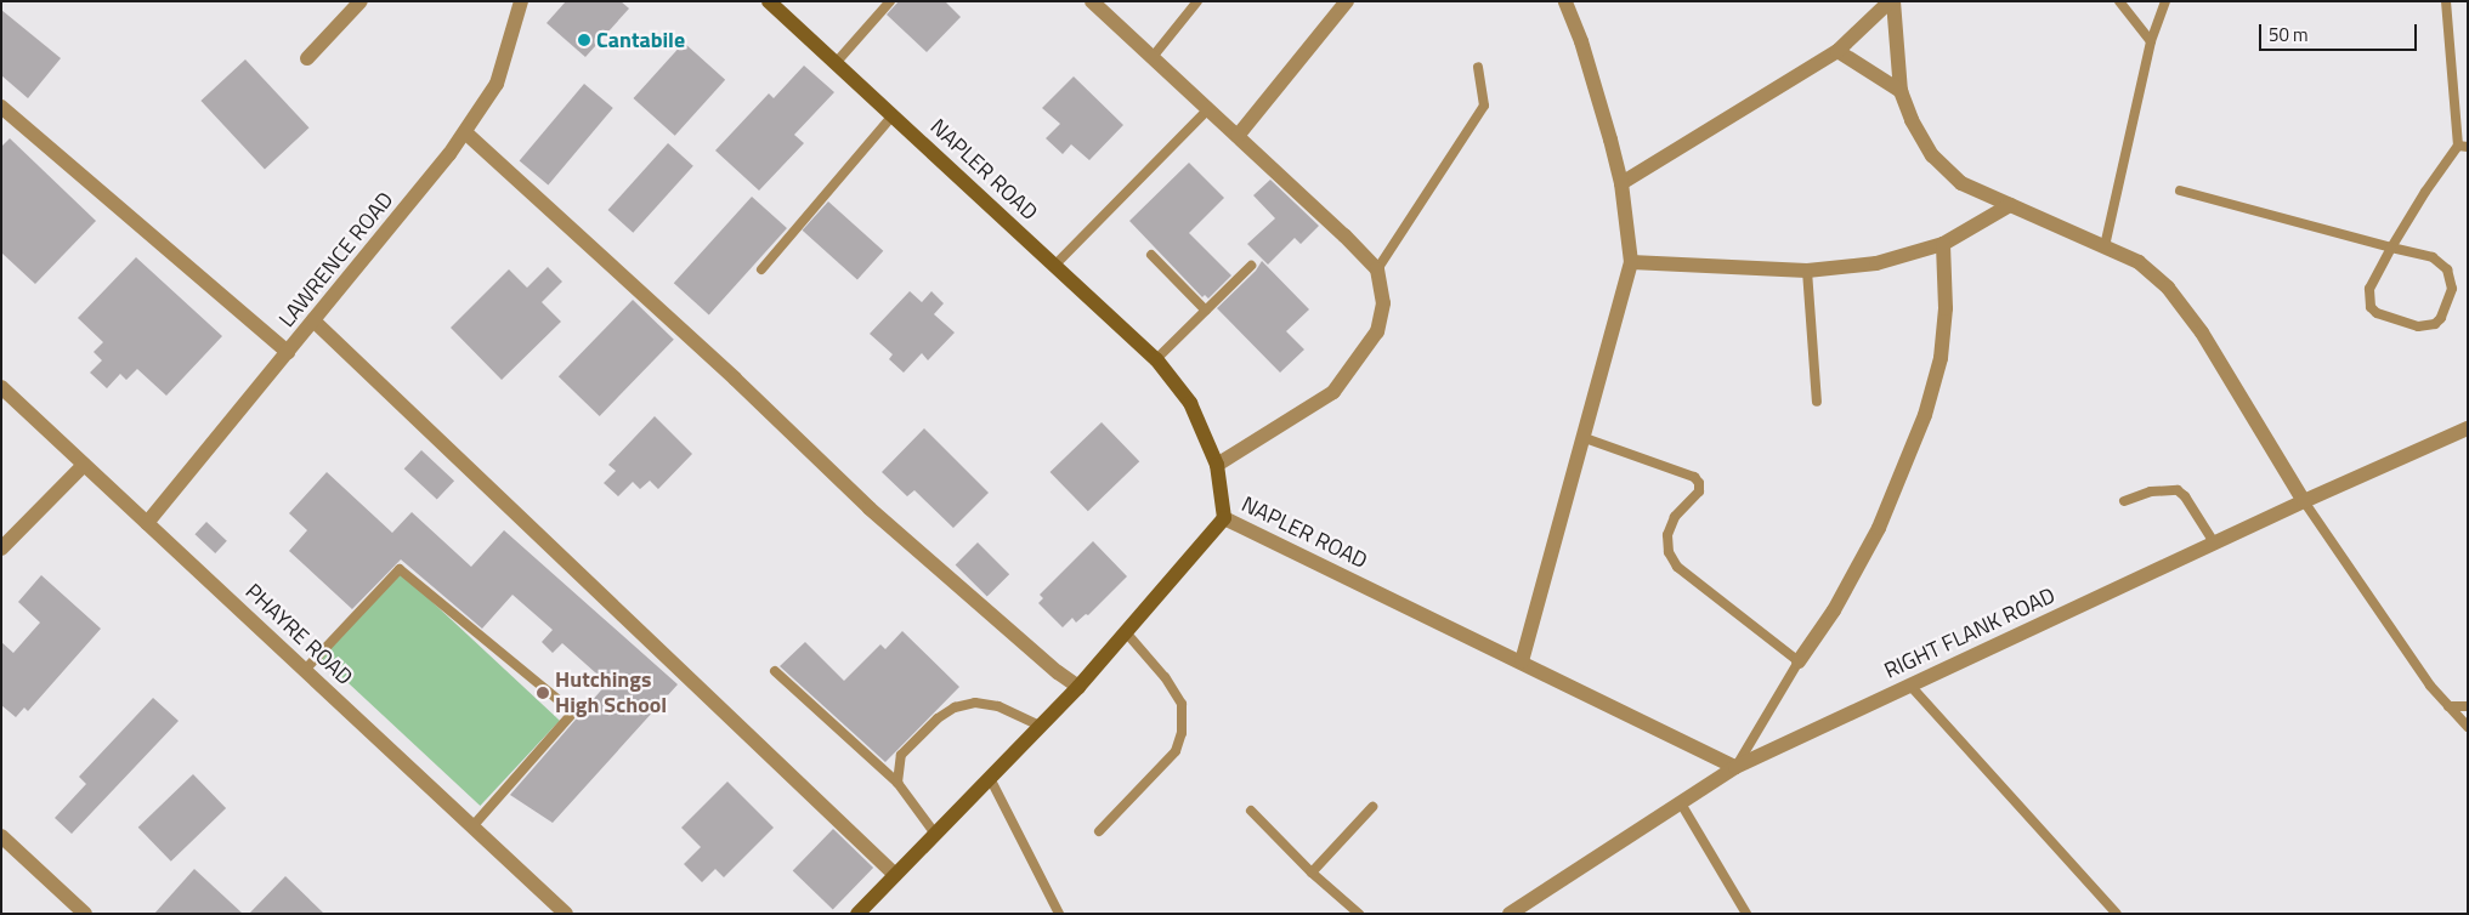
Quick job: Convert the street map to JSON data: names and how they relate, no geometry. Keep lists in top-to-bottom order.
{
  "streets": {
    "street": [
      "NAPLER ROAD",
      "LAWRENCE ROAD",
      "RIGHT FLANK ROAD",
      "PHAYRE ROAD"
    ]
  },
  "crossings": [
    ["NAPLER ROAD", "RIGHT FLANK ROAD"],
    ["LAWRENCE ROAD", "PHAYRE ROAD"]
  ],
  "places": ["Cantabile", "Hutchings High School"],
  "scale_bar": "50 m"
}
